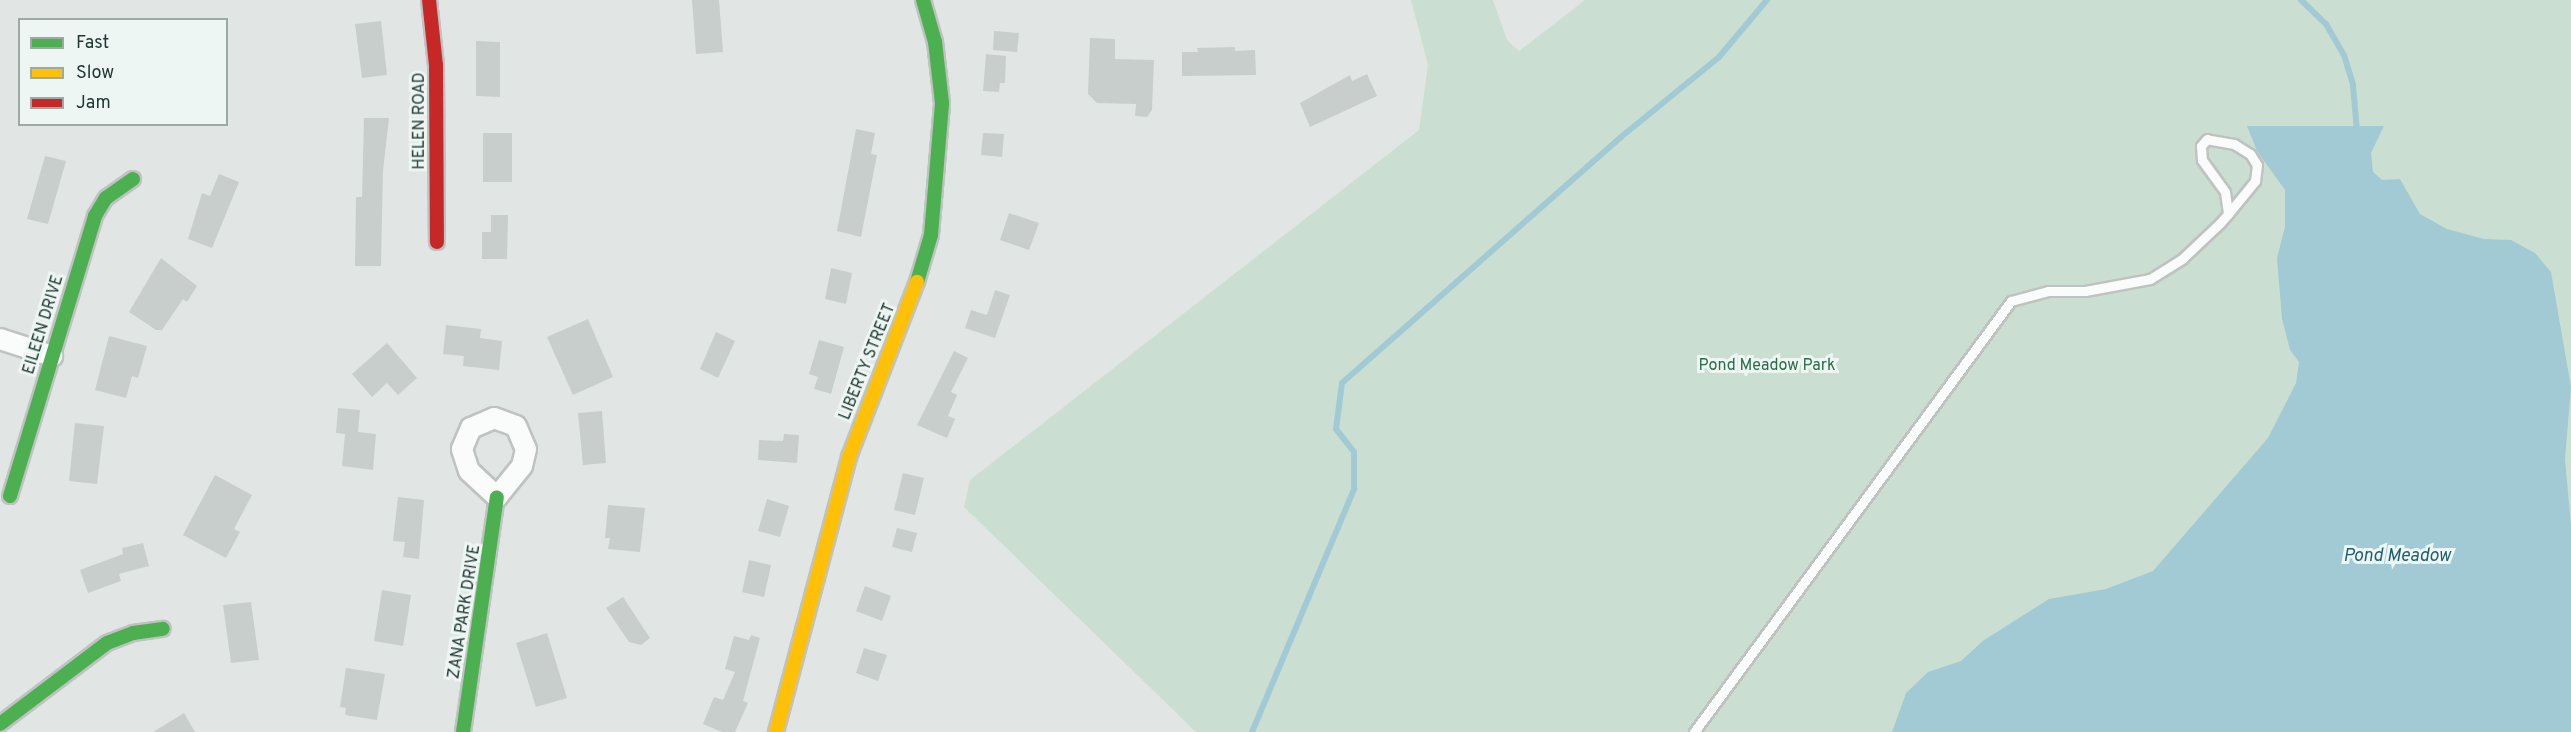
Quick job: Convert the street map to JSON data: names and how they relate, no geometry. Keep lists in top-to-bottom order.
{
  "streets": {
    "street": [
      "HELEN ROAD",
      "EILEEN DRIVE",
      "LIBERTY STREET",
      "ZANA PARK DRIVE"
    ]
  },
  "water": ["Pond Meadow"],
  "parks": ["Pond Meadow Park"],
  "legend": ["Fast", "Slow", "Jam"]
}
